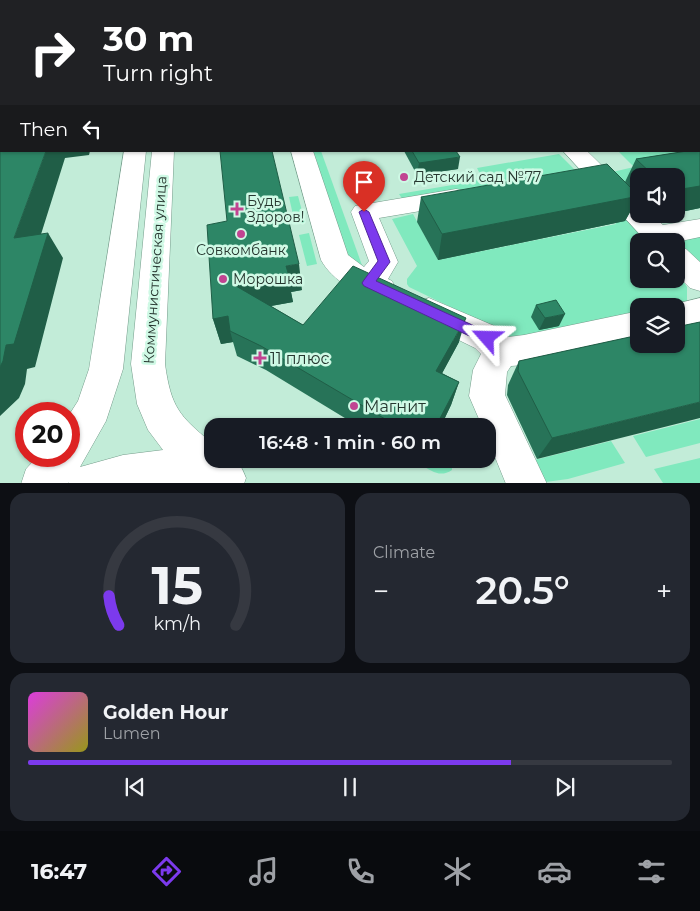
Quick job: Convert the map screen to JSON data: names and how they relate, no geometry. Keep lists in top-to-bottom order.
{
  "streets": {
    "main road": ["Коммунистическая улица"]
  },
  "places": {
    "other": [
      "Детский сад №77",
      "Совкомбанк",
      "Морошка",
      "Магнит"
    ],
    "health": ["Будь Здоров!", "11 плюс"]
  },
  "page": {
    "turn": ["30 m", "Turn right"],
    "then": "Then",
    "limit": "20",
    "trip": "16:48 · 1 min · 60 m",
    "tile": "Climate",
    "heat": ["−", "20.5°", "+"],
    "song": ["Golden Hour", "Lumen"],
    "tabs": "16:47",
    "gauge": ["15", "km/h"]
  }
}
